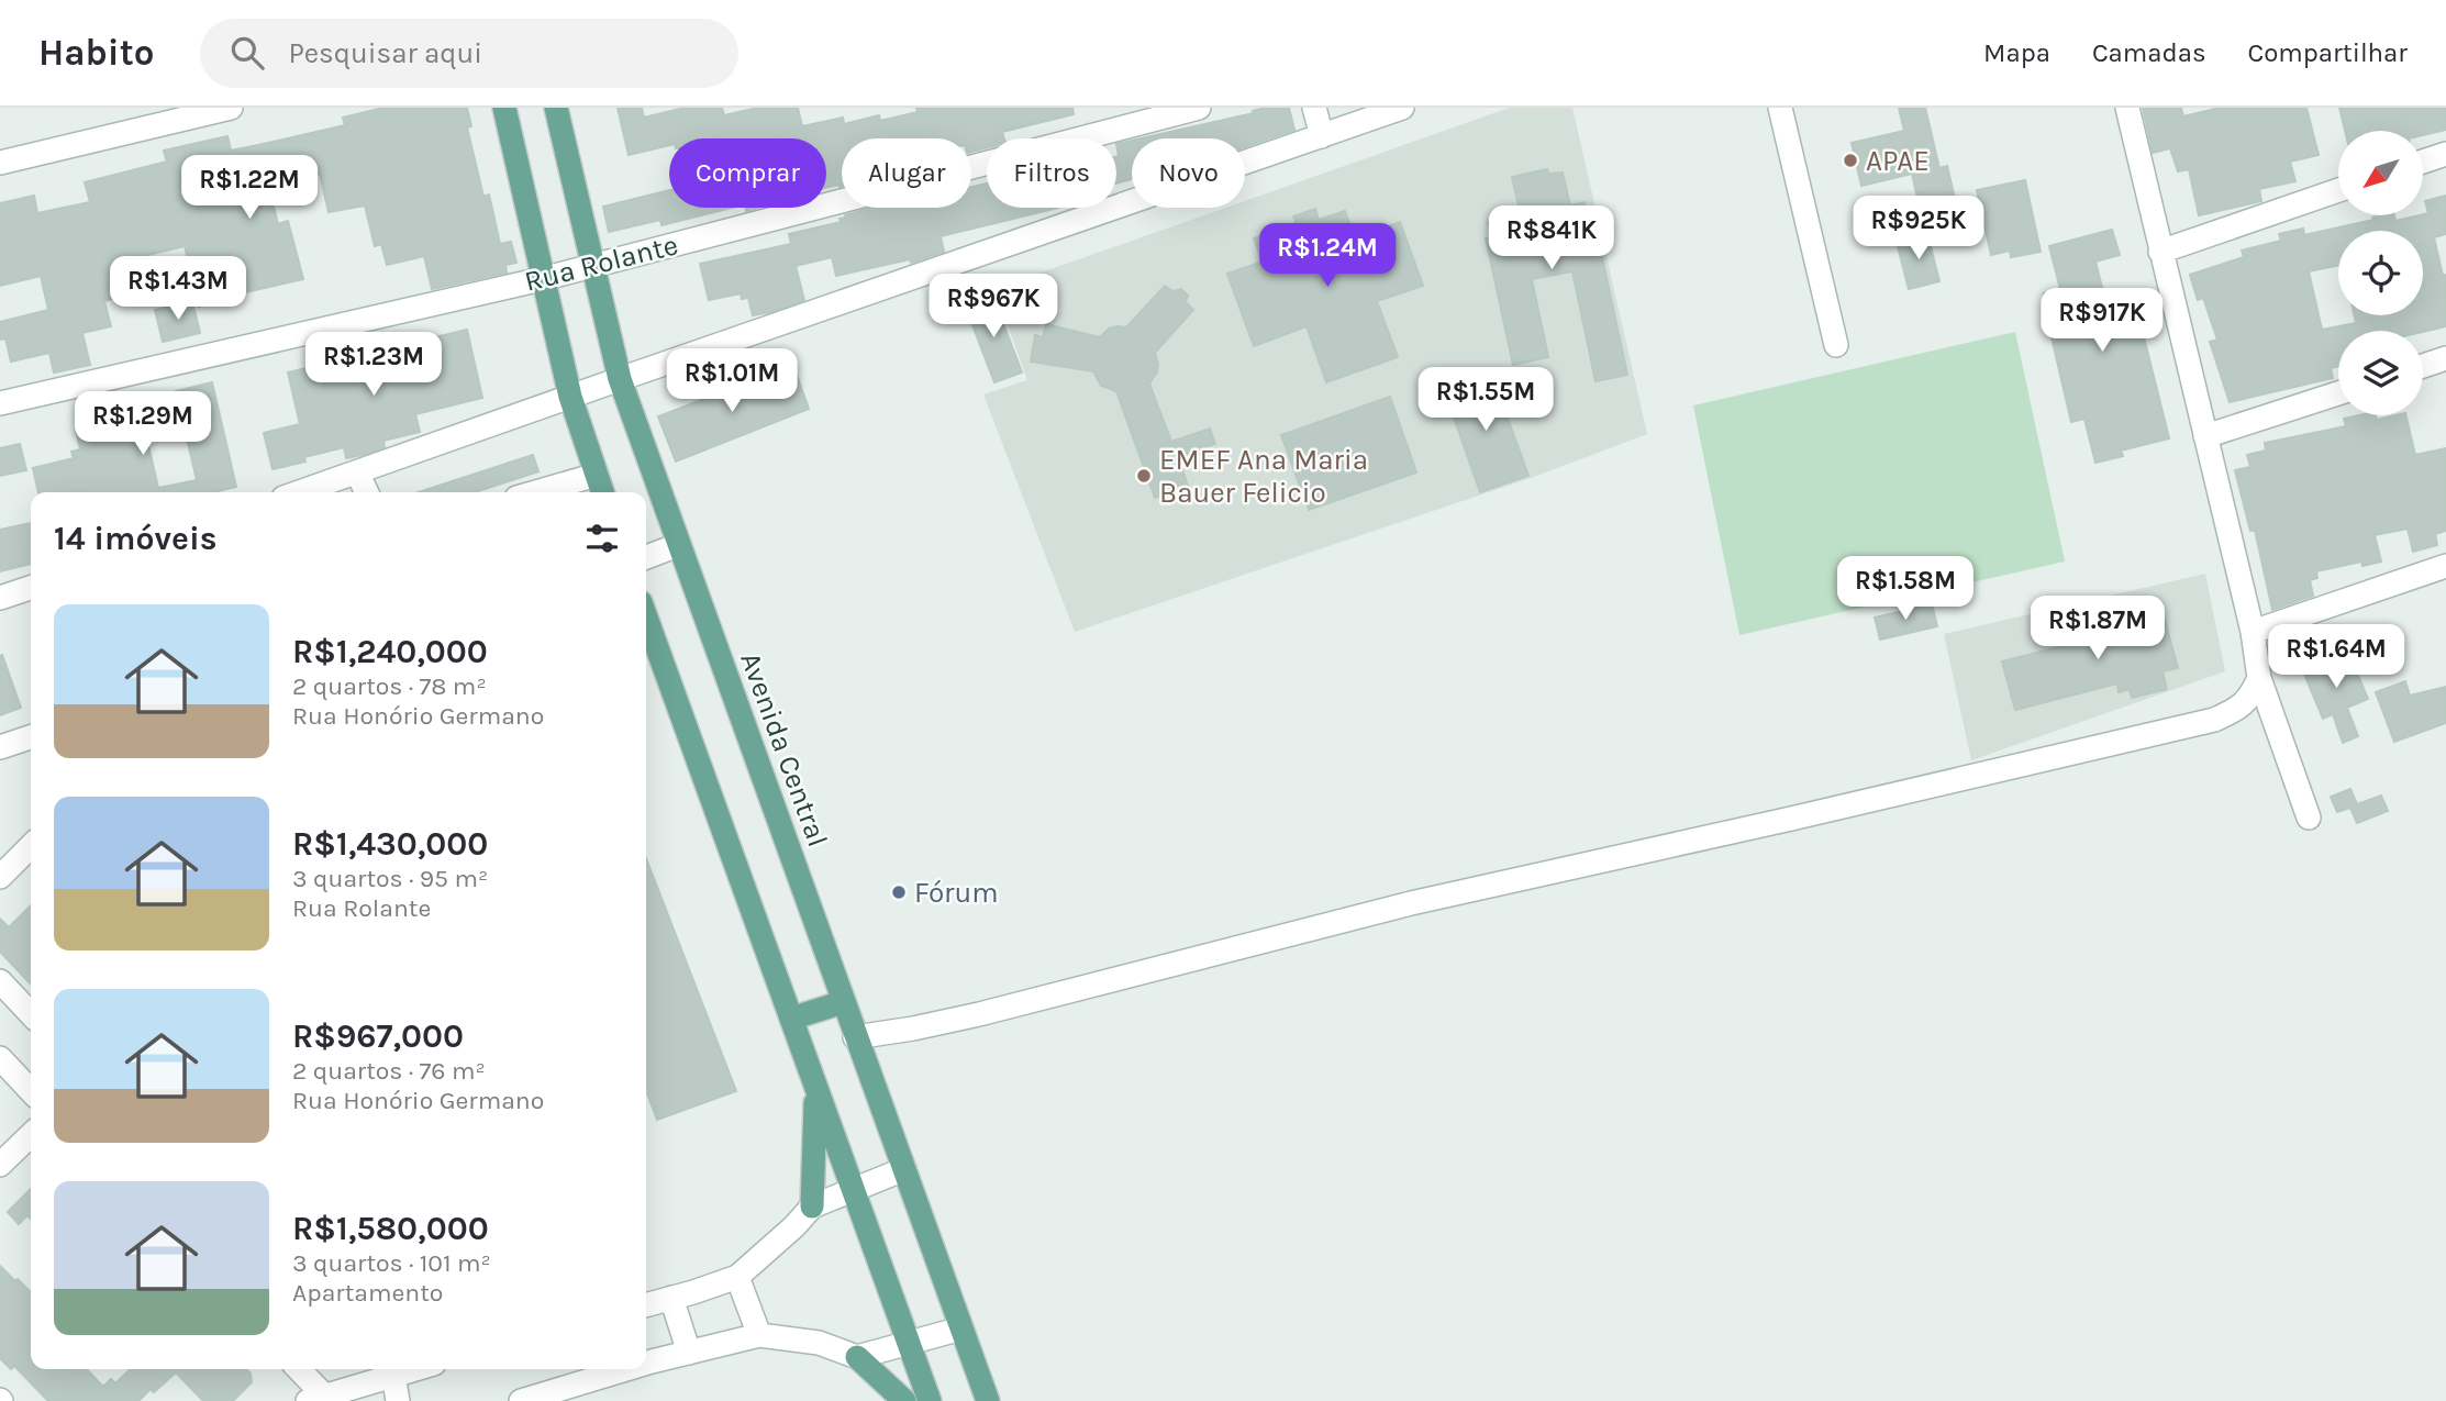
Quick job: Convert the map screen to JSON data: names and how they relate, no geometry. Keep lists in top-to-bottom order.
{
  "streets": {
    "main road": ["Avenida Central"],
    "street": ["Rua Rolante"]
  },
  "crossings": [
    ["Rua Rolante", "Avenida Central"]
  ],
  "places": ["APAE", "EMEF Ana Maria Bauer Felicio", "Fórum"],
  "north": "bottom left",
  "page": {
    "header": "Habito",
    "search": "Pesquisar aqui",
    "nav": ["Mapa", "Camadas", "Compartilhar"],
    "chip": [
      "Comprar",
      "Alugar",
      "Filtros",
      "Novo"
    ],
    "price": [
      "R$1.22M",
      "R$925K",
      "R$841K",
      "R$1.24M",
      "R$1.43M",
      "R$967K",
      "R$917K",
      "R$1.23M",
      "R$1.01M",
      "R$1.55M",
      "R$1.29M",
      "R$1.58M",
      "R$1.87M",
      "R$1.64M"
    ],
    "heading": "14 imóveis",
    "list": [
      {
        "name": "R$1,240,000",
        "note": "2 quartos · 78 m² · Rua Honório Germano"
      },
      {
        "name": "R$1,430,000",
        "note": "3 quartos · 95 m² · Rua Rolante"
      },
      {
        "name": "R$967,000",
        "note": "2 quartos · 76 m² · Rua Honório Germano"
      },
      {
        "name": "R$1,580,000",
        "note": "3 quartos · 101 m² · Apartamento"
      }
    ]
  }
}
